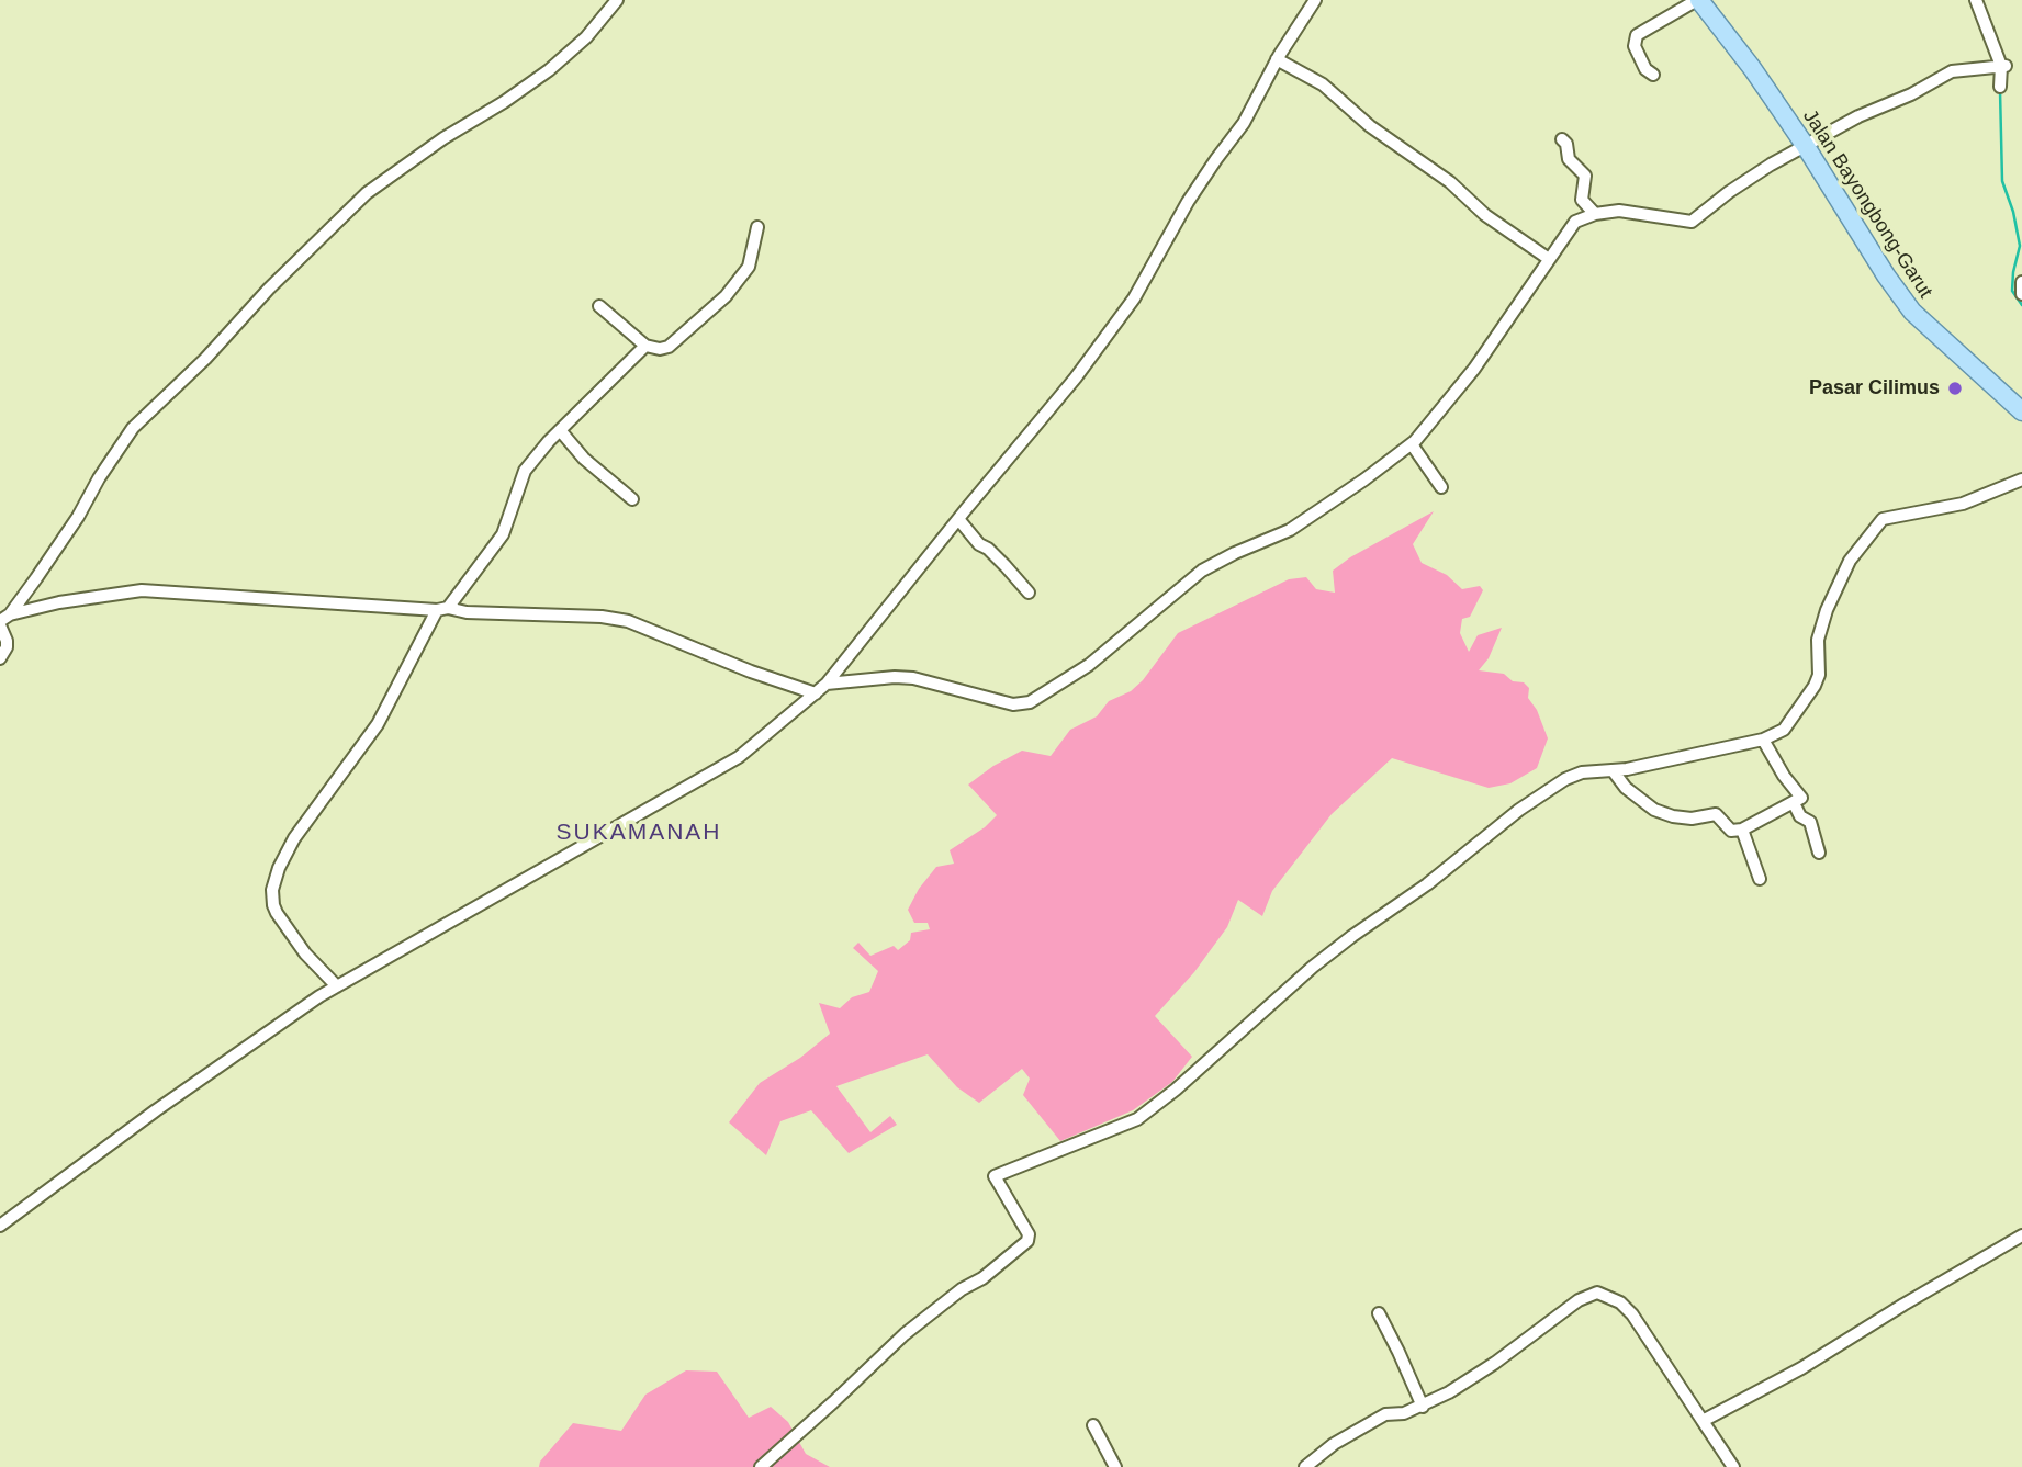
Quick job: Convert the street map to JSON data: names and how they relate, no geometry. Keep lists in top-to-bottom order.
{
  "streets": {
    "main road": ["Jalan Bayongbong-Garut"]
  },
  "districts": ["SUKAMANAH"],
  "places": ["Pasar Cilimus"]
}
